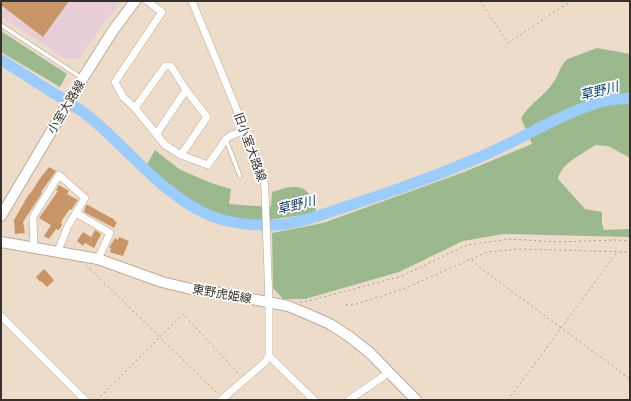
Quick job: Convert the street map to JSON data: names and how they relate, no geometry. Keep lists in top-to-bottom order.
{
  "streets": {
    "main road": ["小室大路線", "東野虎姫線"],
    "street": ["旧小室大路線"]
  },
  "crossings": [
    ["旧小室大路線", "東野虎姫線"]
  ],
  "water": ["草野川"]
}
